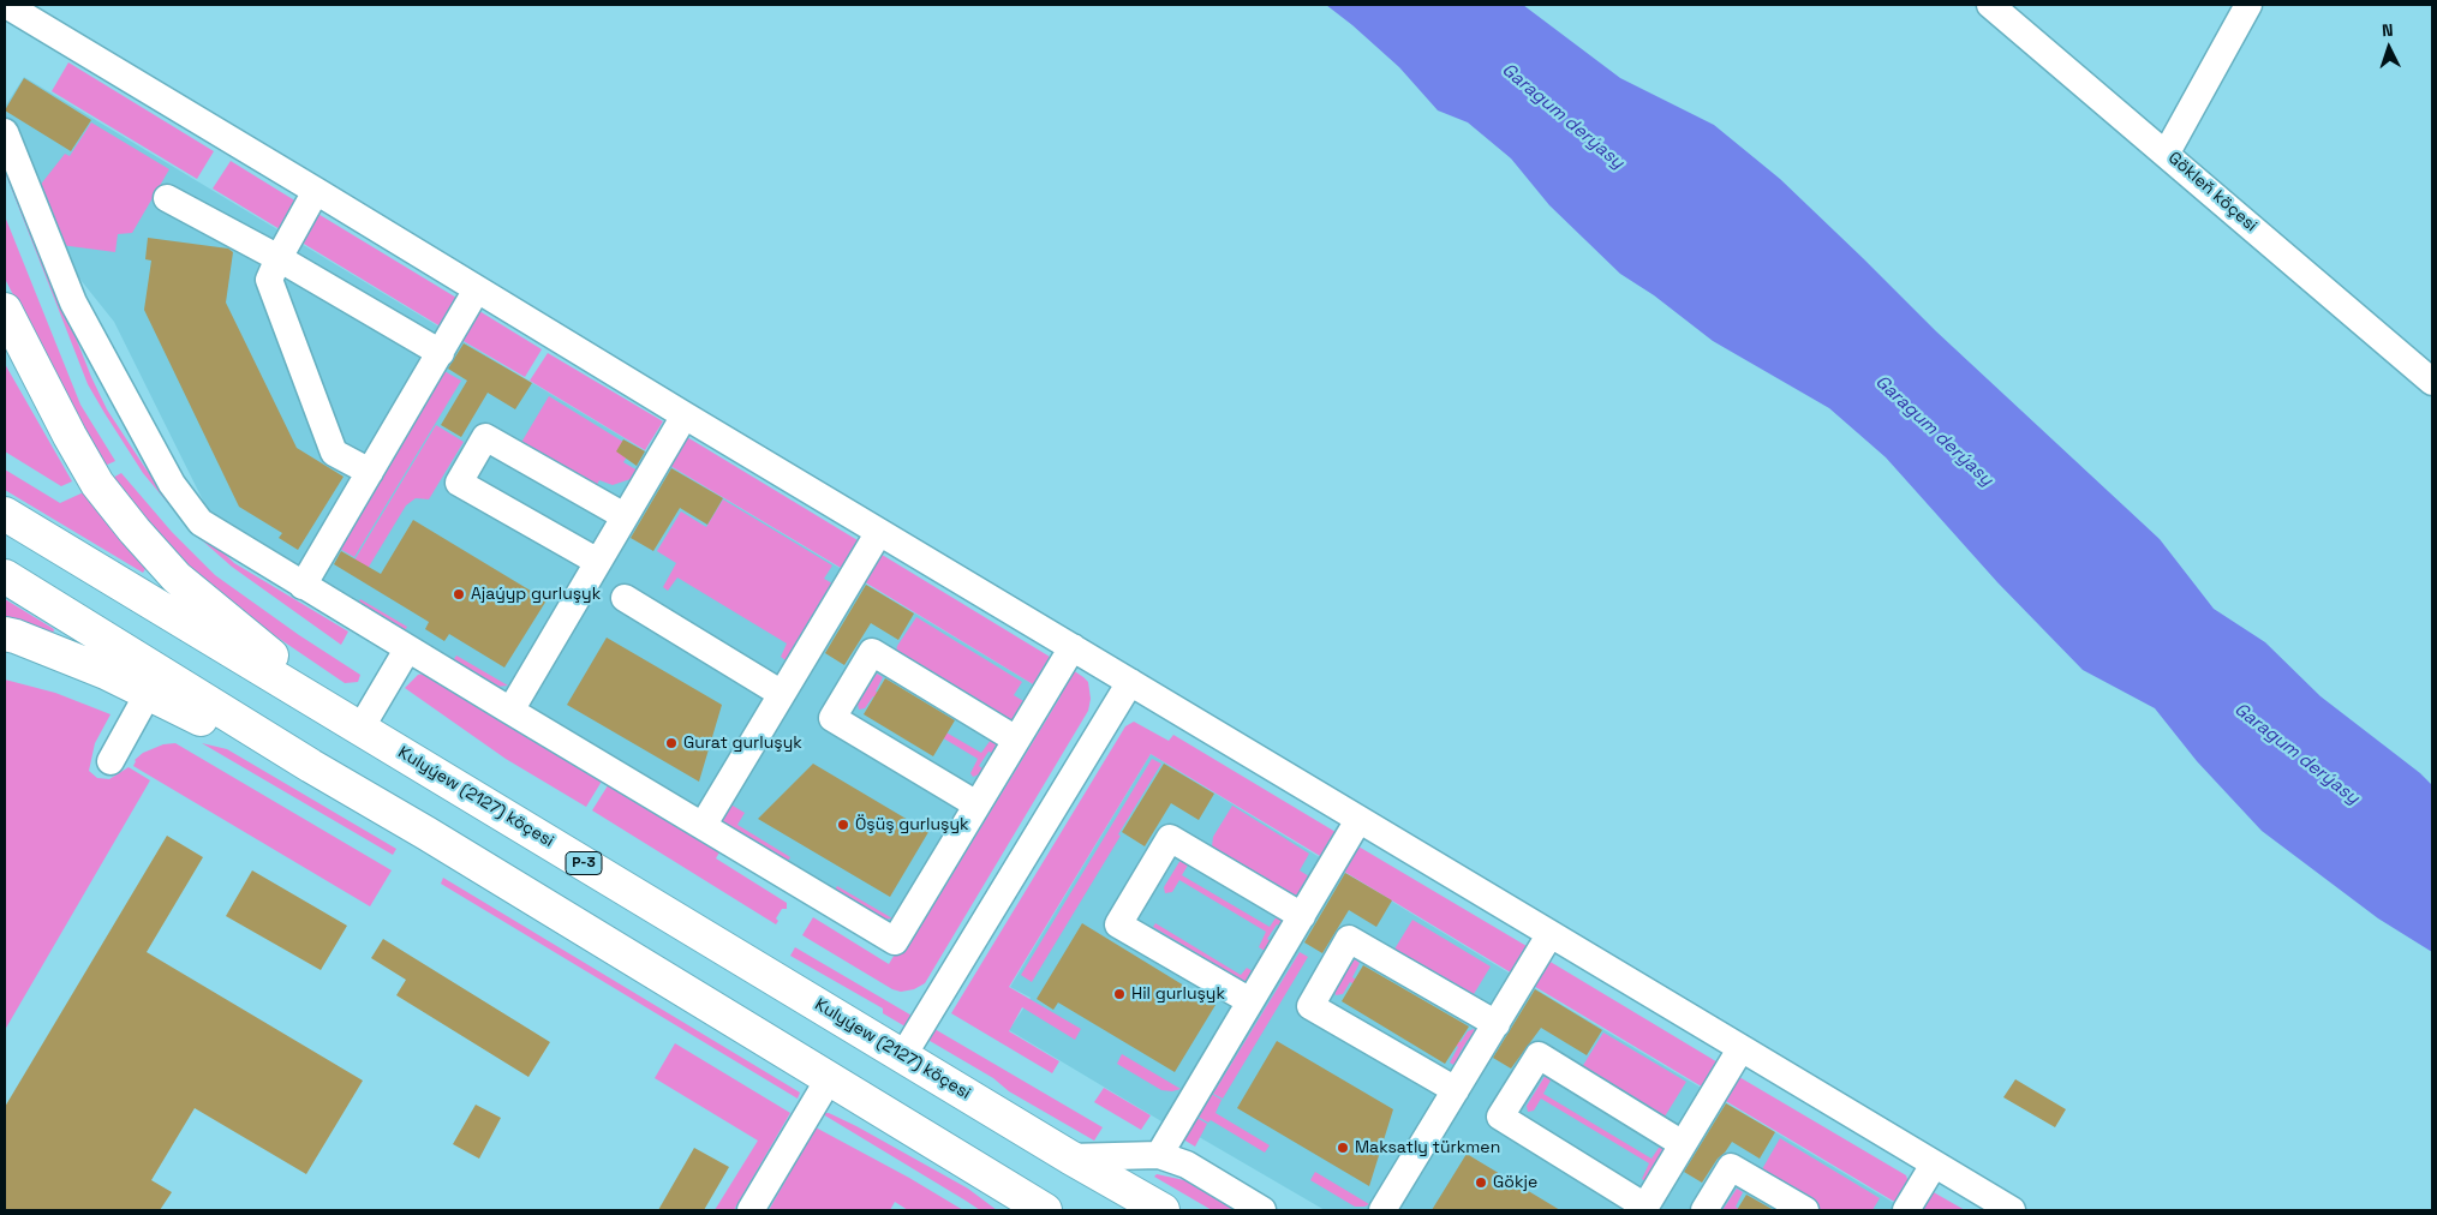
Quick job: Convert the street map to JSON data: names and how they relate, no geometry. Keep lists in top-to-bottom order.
{
  "streets": {
    "highway": ["Kulyýew (2127) köçesi", "P-3"],
    "street": ["Gökleň köçesi"]
  },
  "water": ["Garagum derýasy"],
  "places": [
    "Ajaýyp gurluşyk",
    "Gurat gurluşyk",
    "Öşüş gurluşyk",
    "Hil gurluşyk",
    "Maksatly türkmen",
    "Gökje"
  ],
  "north": "top"
}
